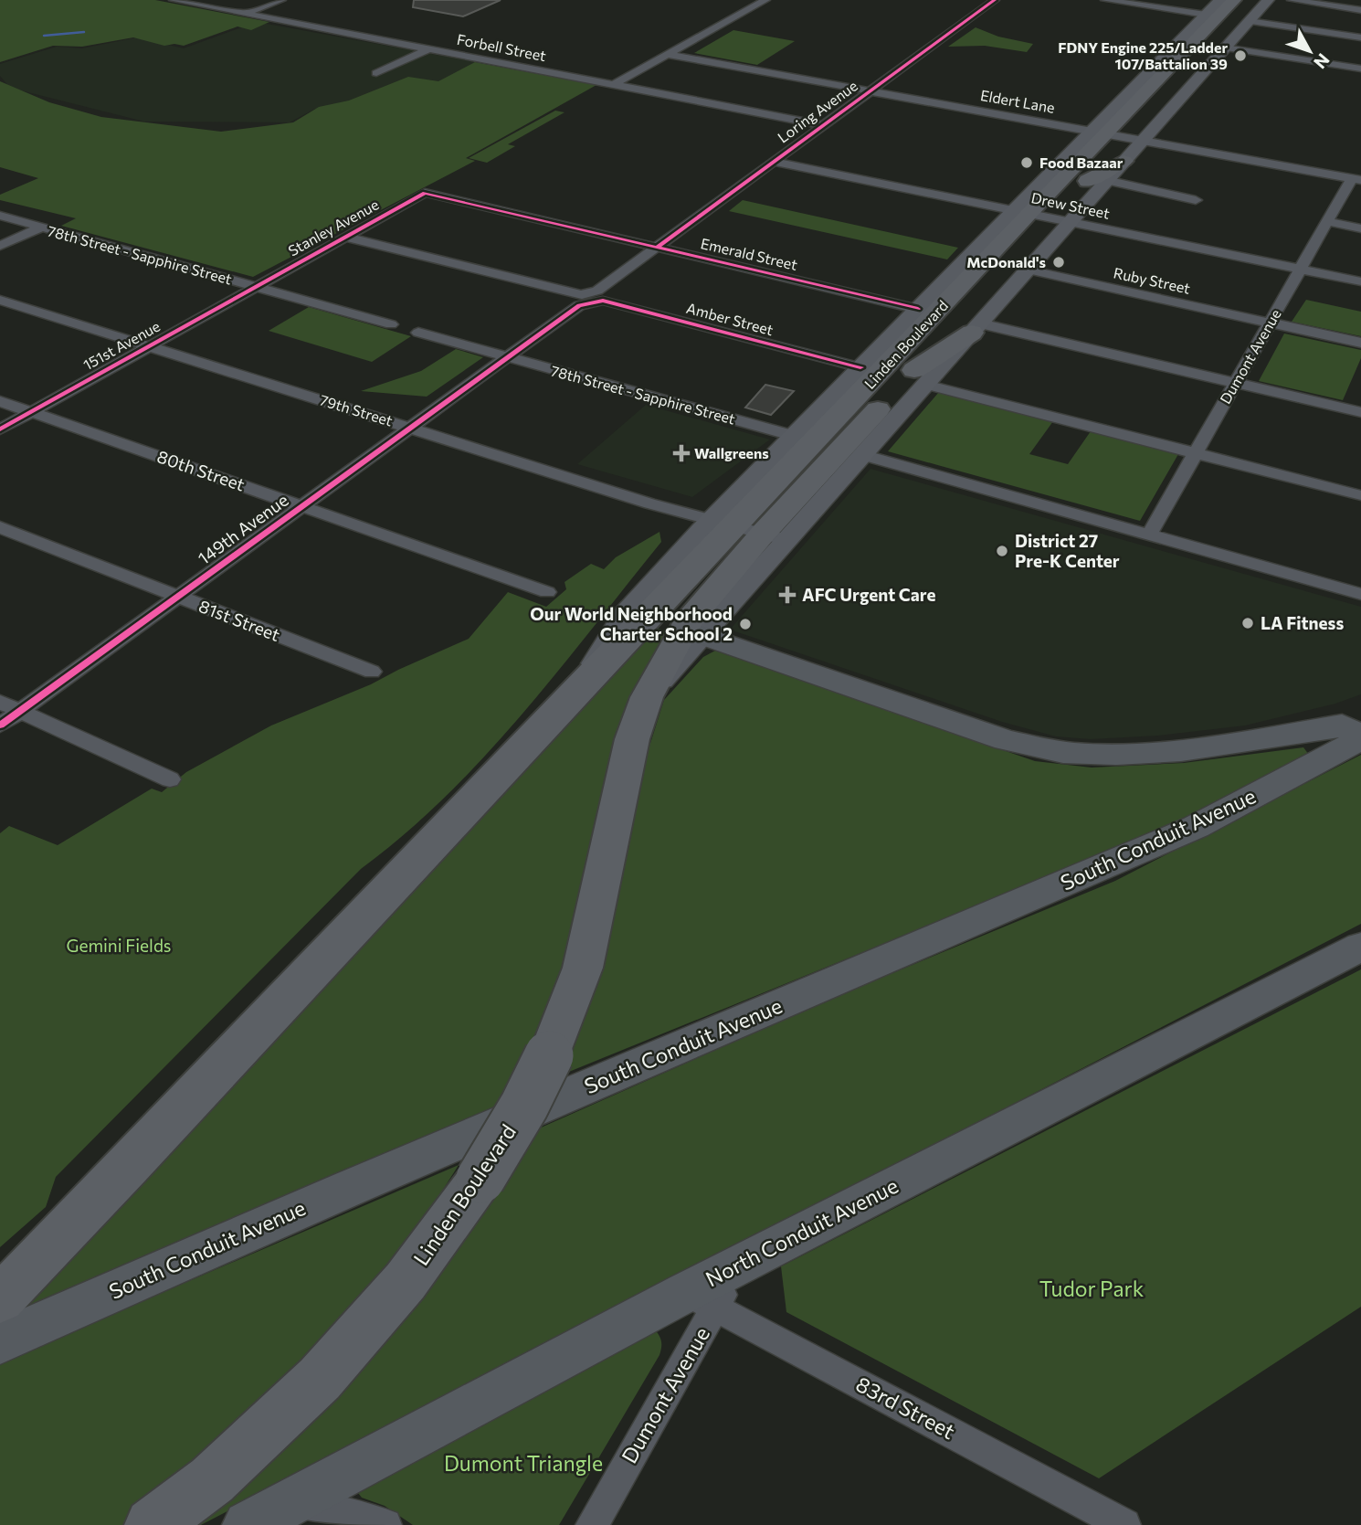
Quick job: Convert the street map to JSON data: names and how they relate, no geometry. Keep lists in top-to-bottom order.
{
  "streets": {
    "highway": ["Linden Boulevard"],
    "main road": ["South Conduit Avenue", "North Conduit Avenue"],
    "street": [
      "Forbell Street",
      "Eldert Lane",
      "Loring Avenue",
      "Drew Street",
      "Stanley Avenue",
      "Emerald Street",
      "78th Street - Sapphire Street",
      "Ruby Street",
      "Amber Street",
      "151st Avenue",
      "Dumont Avenue",
      "79th Street",
      "80th Street",
      "149th Avenue",
      "81st Street",
      "83rd Street"
    ]
  },
  "crossings": [
    ["Forbell Street", "Loring Avenue"],
    ["Eldert Lane", "Loring Avenue"],
    ["Eldert Lane", "Linden Boulevard"],
    ["Eldert Lane", "Dumont Avenue"],
    ["Loring Avenue", "Drew Street"],
    ["Loring Avenue", "Emerald Street"],
    ["Loring Avenue", "78th Street - Sapphire Street"],
    ["Loring Avenue", "Amber Street"],
    ["Loring Avenue", "149th Avenue"],
    ["Drew Street", "Linden Boulevard"],
    ["Drew Street", "Dumont Avenue"],
    ["Stanley Avenue", "Emerald Street"],
    ["Stanley Avenue", "78th Street - Sapphire Street"],
    ["Stanley Avenue", "Amber Street"],
    ["Stanley Avenue", "151st Avenue"],
    ["Emerald Street", "Linden Boulevard"],
    ["78th Street - Sapphire Street", "Linden Boulevard"],
    ["78th Street - Sapphire Street", "151st Avenue"],
    ["78th Street - Sapphire Street", "149th Avenue"],
    ["Ruby Street", "Linden Boulevard"],
    ["Ruby Street", "Dumont Avenue"],
    ["Amber Street", "Linden Boulevard"],
    ["Linden Boulevard", "79th Street"],
    ["151st Avenue", "79th Street"],
    ["151st Avenue", "80th Street"],
    ["Dumont Avenue", "North Conduit Avenue"],
    ["Dumont Avenue", "83rd Street"],
    ["79th Street", "149th Avenue"],
    ["80th Street", "149th Avenue"],
    ["149th Avenue", "81st Street"],
    ["North Conduit Avenue", "83rd Street"]
  ],
  "parks": ["Gemini Fields", "Tudor Park", "Dumont Triangle"],
  "places": {
    "other": [
      "FDNY Engine 225/Ladder 107/Battalion 39",
      "Food Bazaar",
      "McDonald's",
      "District 27 Pre-K Center",
      "LA Fitness",
      "Our World Neighborhood Charter School 2"
    ],
    "health": ["Wallgreens", "AFC Urgent Care"]
  },
  "north": "bottom right"
}
